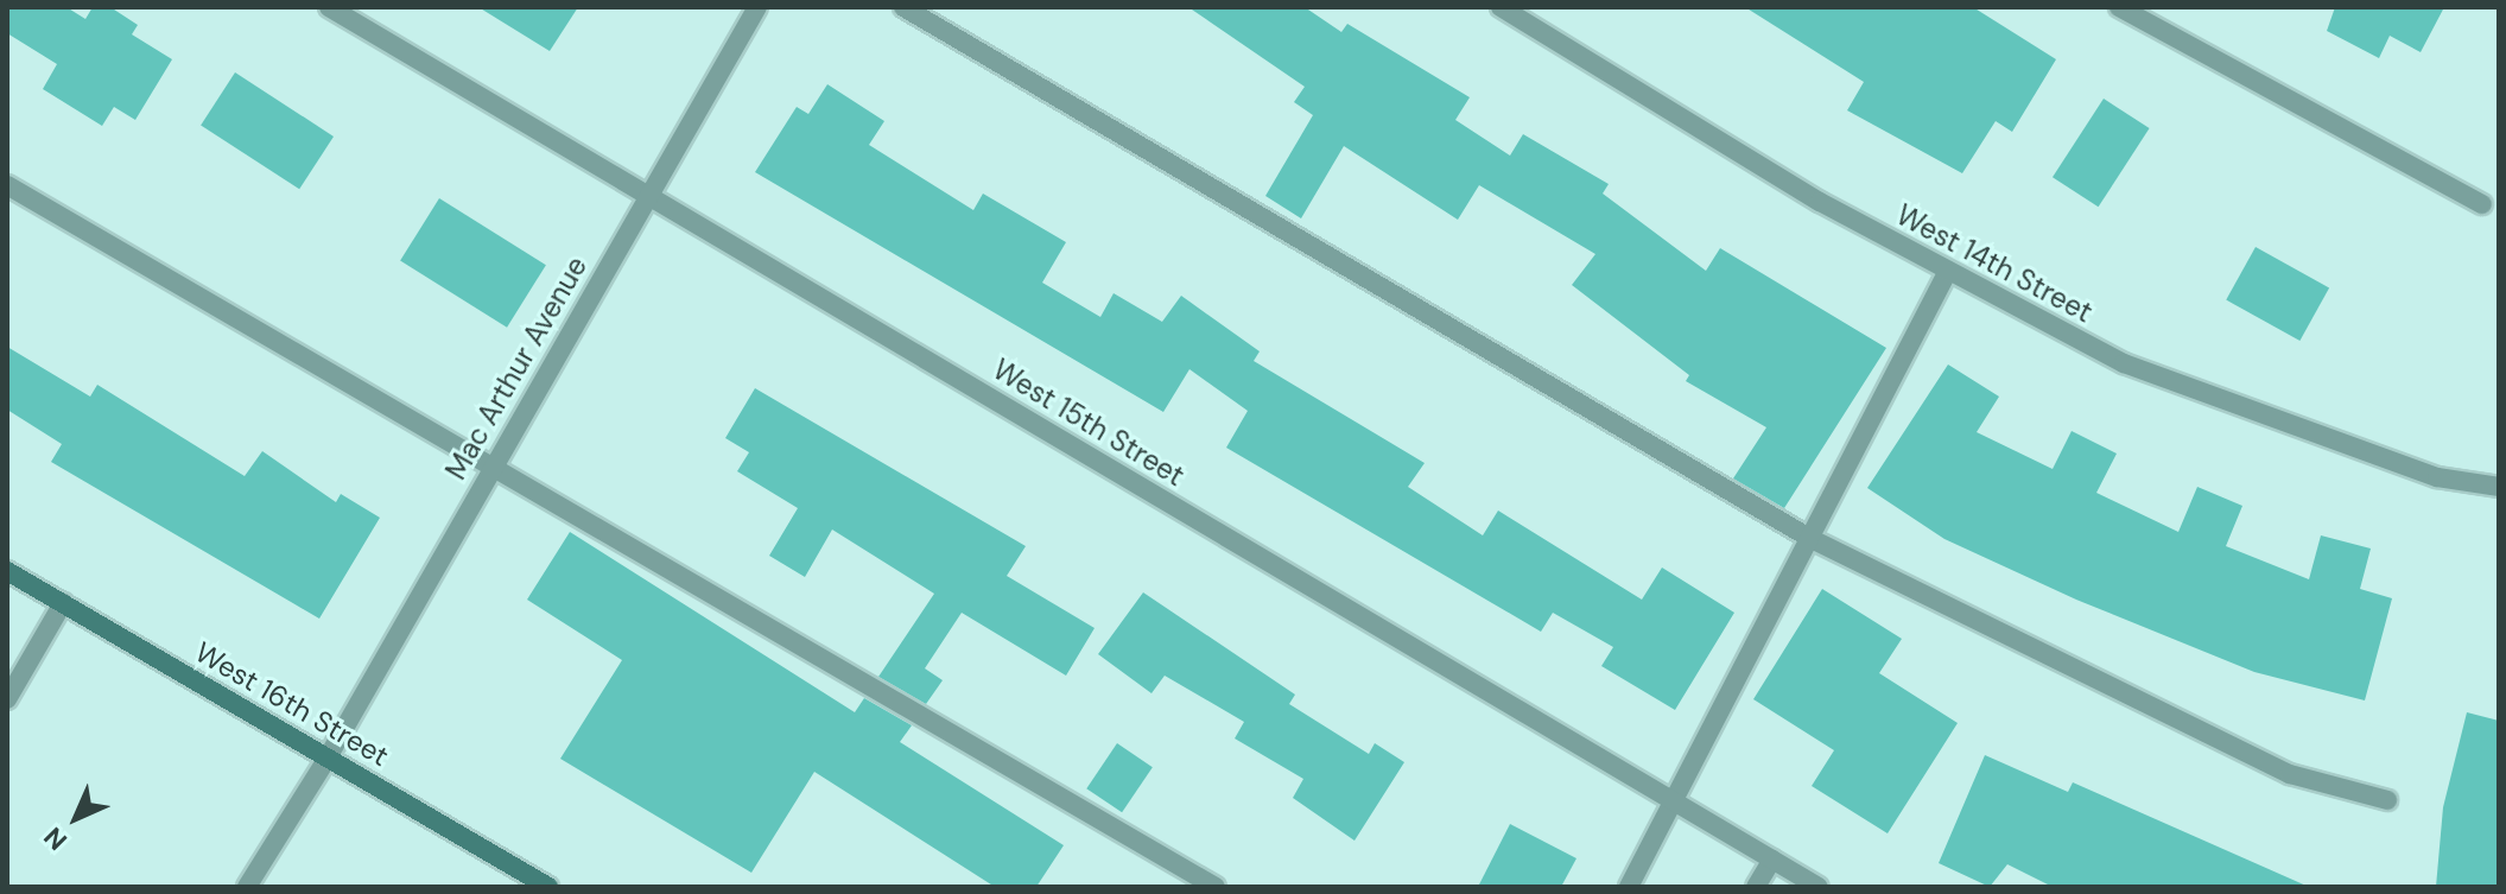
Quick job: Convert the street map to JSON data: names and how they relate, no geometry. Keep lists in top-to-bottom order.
{
  "streets": {
    "main road": ["West 16th Street"],
    "street": ["West 14th Street", "Mac Arthur Avenue", "West 15th Street"]
  },
  "crossings": [
    ["Mac Arthur Avenue", "West 15th Street"],
    ["Mac Arthur Avenue", "West 16th Street"]
  ],
  "north": "bottom left"
}
